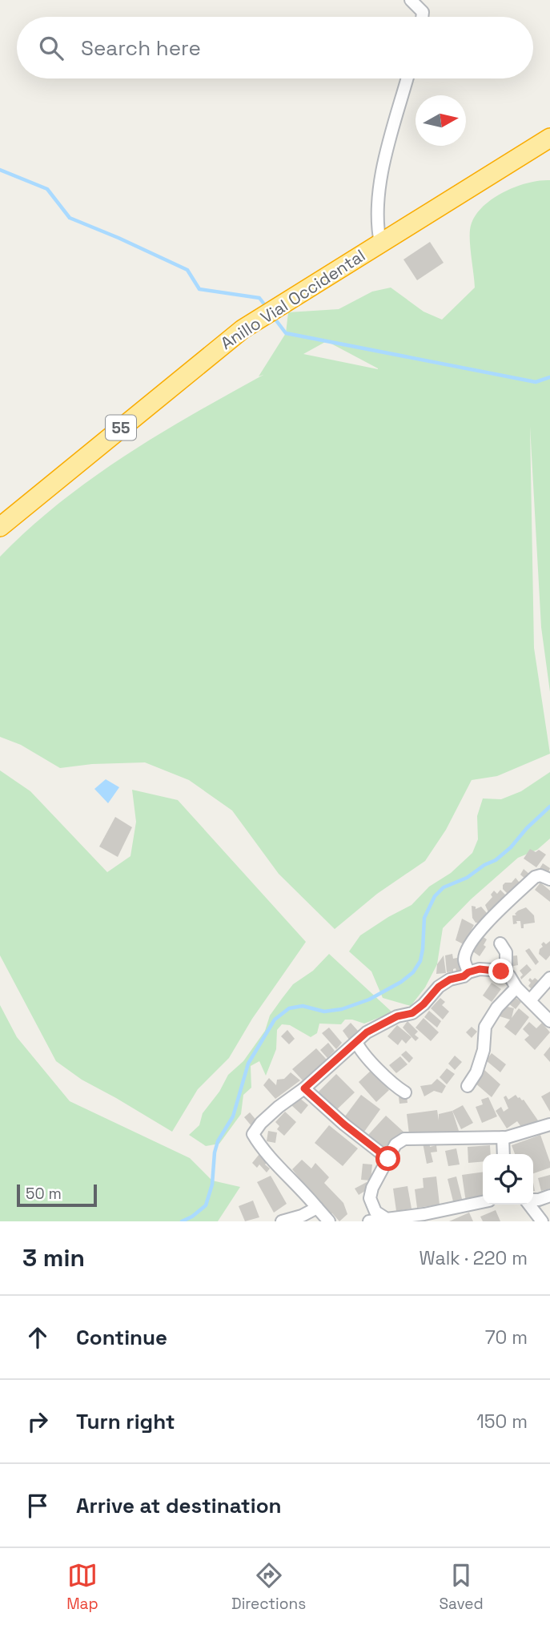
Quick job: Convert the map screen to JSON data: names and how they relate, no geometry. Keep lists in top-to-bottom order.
{
  "streets": {
    "highway": ["Anillo Vial Occidental", "55"]
  },
  "scale_bar": "50 m",
  "north": "right",
  "page": {
    "search": "Search here",
    "scale": "50 m",
    "heading": ["3 min", "Walk · 220 m"],
    "list": [
      ["Continue", "70 m"],
      ["Turn right", "150 m"],
      "Arrive at destination"
    ],
    "nav": ["Map", "Directions", "Saved"]
  }
}
